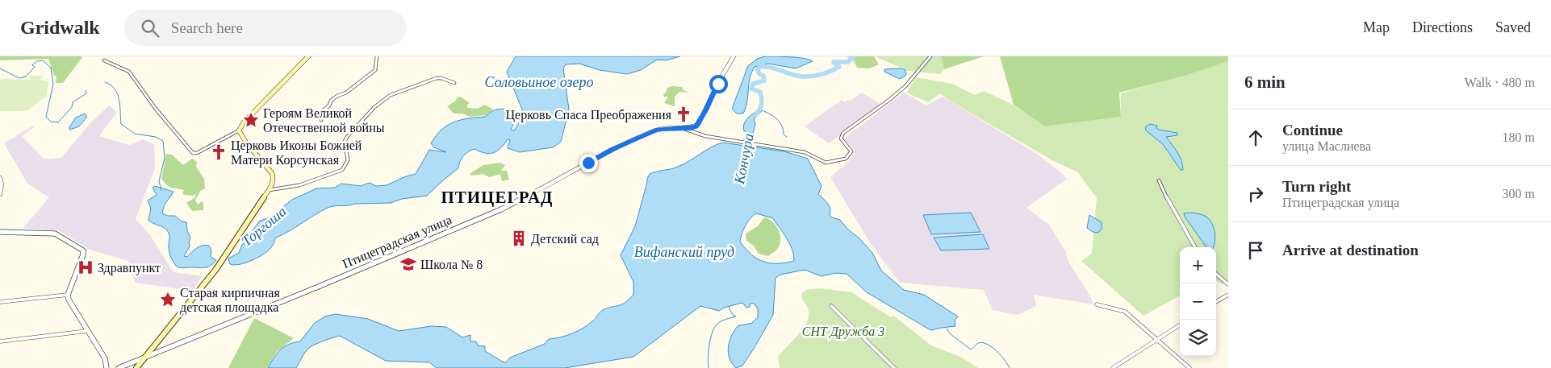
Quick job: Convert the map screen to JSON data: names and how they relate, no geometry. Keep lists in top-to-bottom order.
{
  "streets": {
    "street": ["Птицеградская улица"]
  },
  "districts": ["ПТИЦЕГРАД"],
  "water": [
    "Соловьиное озеро",
    "Кончура",
    "Торгоша",
    "Вифанский пруд"
  ],
  "parks": ["СНТ Дружба 3"],
  "places": {
    "church": ["Церковь Спаса Преображения", "Церковь Иконы Божией Матери Корсунская"],
    "place": ["Героям Великой Отечественной войны", "Старая кирпичная детская площадка"],
    "building": ["Детский сад"],
    "school or university": ["Школа № 8"],
    "hospital": ["Здравпункт"]
  },
  "page": {
    "header": "Gridwalk",
    "search": "Search here",
    "nav": ["Map", "Directions", "Saved"],
    "heading": ["6 min", "Walk · 480 m"],
    "list": [
      ["Continue", "улица Маслиева", "180 m"],
      ["Turn right", "Птицеградская улица", "300 m"],
      "Arrive at destination"
    ],
    "map_buttons": ["+", "−"]
  }
}
